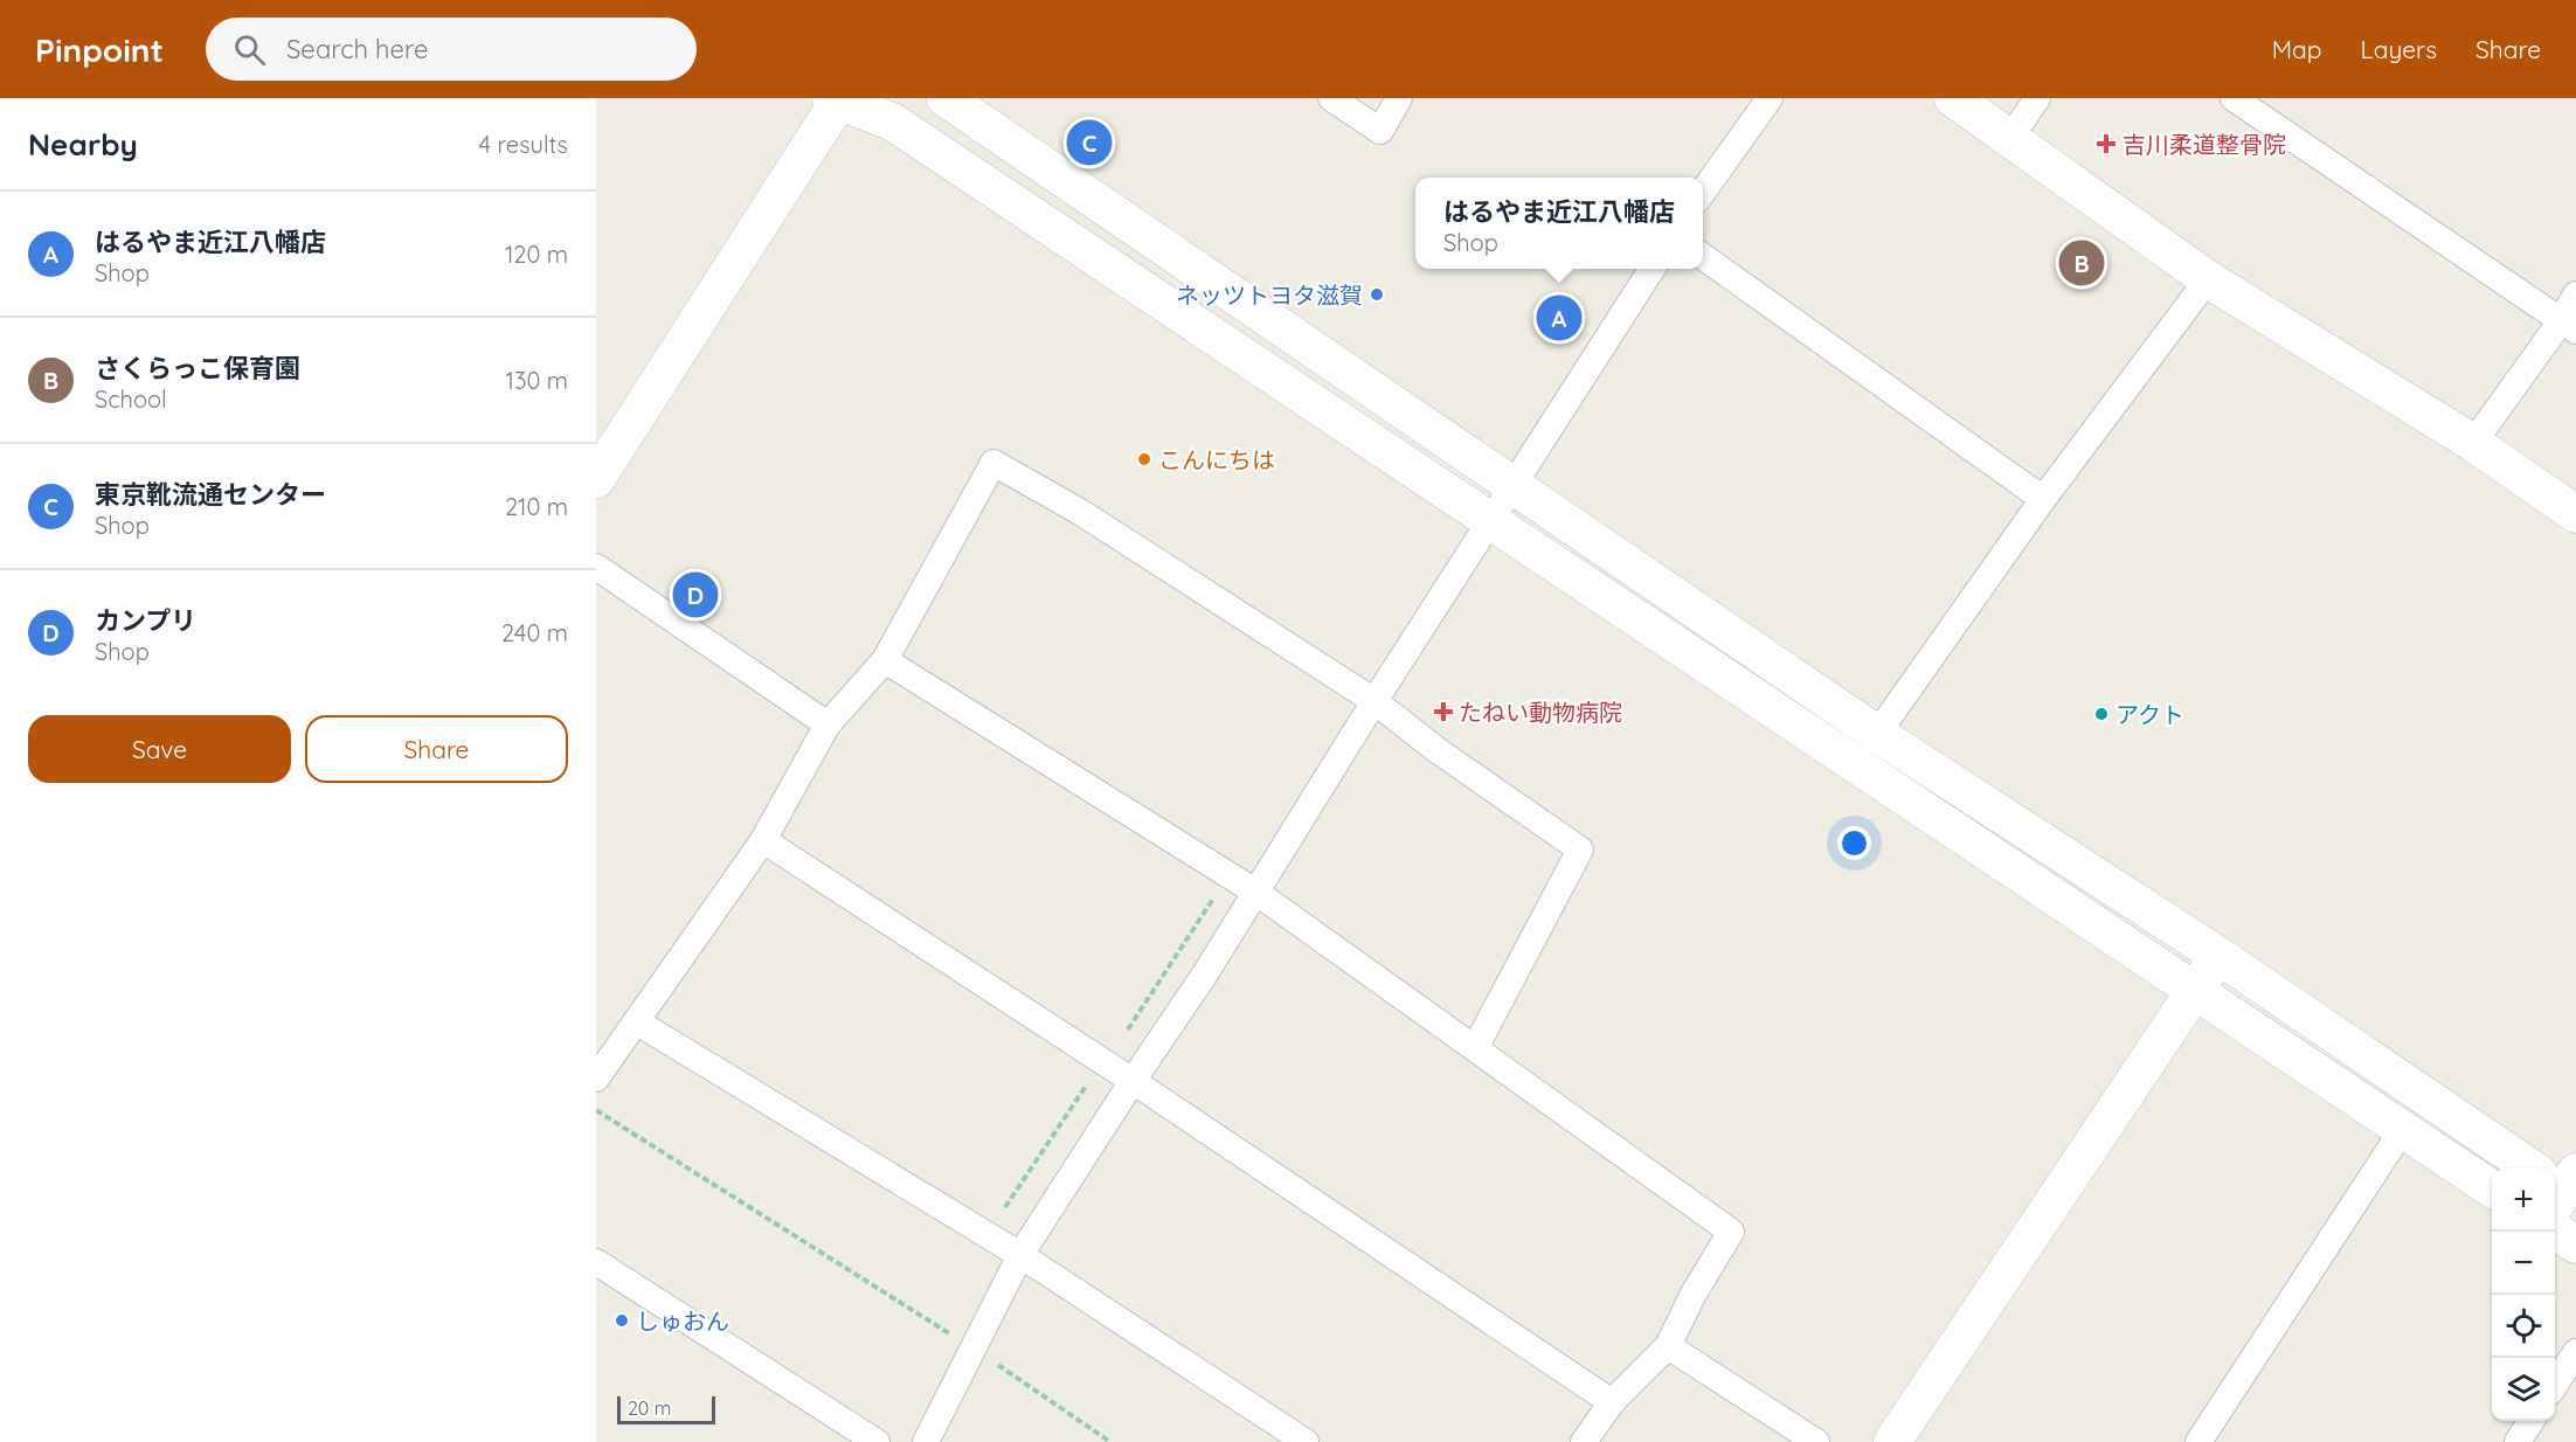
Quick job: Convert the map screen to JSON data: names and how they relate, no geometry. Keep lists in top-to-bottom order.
{
  "places": {
    "health": ["吉川柔道整骨院", "たねい動物病院"],
    "other": [
      "ネッツトヨタ滋賀",
      "こんにちは",
      "アクト",
      "しゅおん"
    ]
  },
  "scale_bar": "20 m",
  "page": {
    "header": "Pinpoint",
    "search": "Search here",
    "nav": ["Map", "Layers", "Share"],
    "heading": ["Nearby", "4 results"],
    "pins": [
      "C",
      "B",
      "A",
      "D"
    ],
    "popup": ["はるやま近江八幡店", "Shop"],
    "list": [
      {
        "mark": "A",
        "name": "はるやま近江八幡店",
        "note": "Shop",
        "value": "120 m"
      },
      {
        "mark": "B",
        "name": "さくらっこ保育園",
        "note": "School",
        "value": "130 m"
      },
      {
        "mark": "C",
        "name": "東京靴流通センター",
        "note": "Shop",
        "value": "210 m"
      },
      {
        "mark": "D",
        "name": "カンプリ",
        "note": "Shop",
        "value": "240 m"
      }
    ],
    "buttons": ["Save", "Share"],
    "map_buttons": ["+", "−"],
    "scale": "20 m"
  }
}
